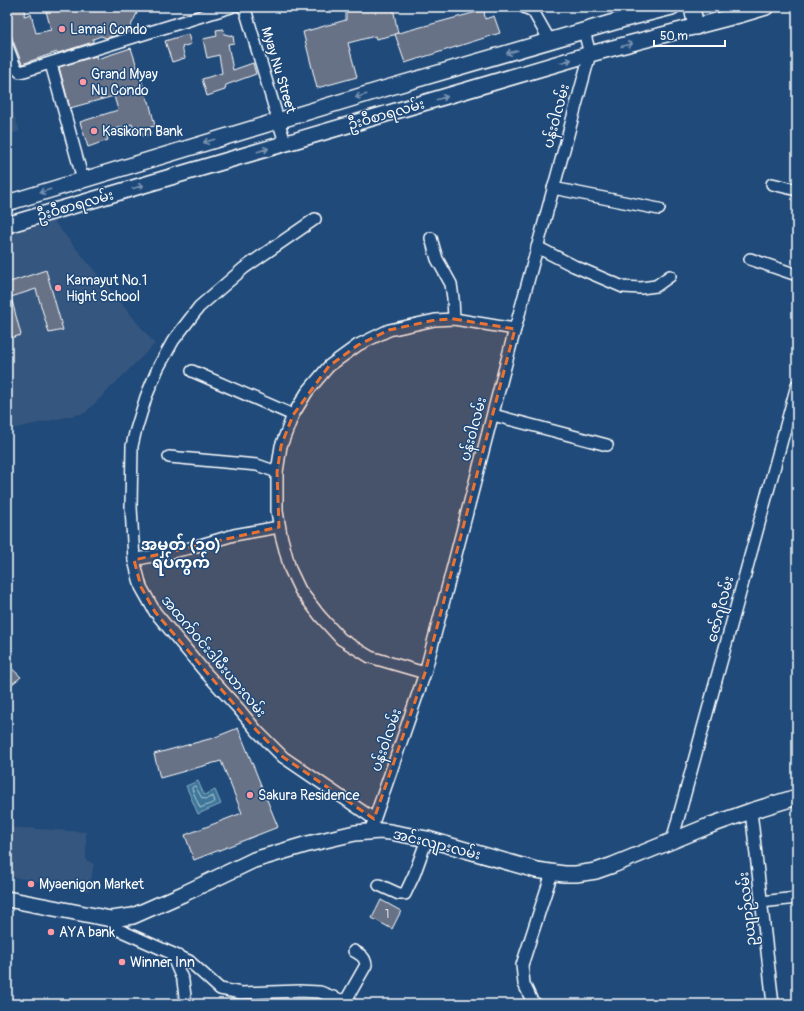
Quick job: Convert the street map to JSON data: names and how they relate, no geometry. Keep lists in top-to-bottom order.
{
  "streets": {
    "main road": ["ဦးဝီစာရလမ်း", "အင်းလျားလမ်း"],
    "street": [
      "Myay Nu Street",
      "ပန်းဝါလမ်း",
      "ဇော်ဂျီလမ်း",
      "အထက်ဝင်းဒါမီးယားလမ်း",
      "ဥယျာဉ်လမ်း"
    ]
  },
  "crossings": [
    ["Myay Nu Street", "ဦးဝီစာရလမ်း"],
    ["ဦးဝီစာရလမ်း", "ပန်းဝါလမ်း"],
    ["ပန်းဝါလမ်း", "အထက်ဝင်းဒါမီးယားလမ်း"],
    ["ပန်းဝါလမ်း", "အင်းလျားလမ်း"],
    ["ဇော်ဂျီလမ်း", "အင်းလျားလမ်း"],
    ["အထက်ဝင်းဒါမီးယားလမ်း", "အင်းလျားလမ်း"],
    ["အင်းလျားလမ်း", "ဥယျာဉ်လမ်း"]
  ],
  "districts": ["အမှတ် (၁၀) ရပ်ကွက်"],
  "places": [
    "Lamai Condo",
    "Grand Myay Nu Condo",
    "Kasikorn Bank",
    "Kamayut No.1 Hight School",
    "Sakura Residence",
    "Myaenigon Market",
    "AYA bank",
    "Winner Inn"
  ],
  "house_numbers": ["1"],
  "scale_bar": "50 m"
}
